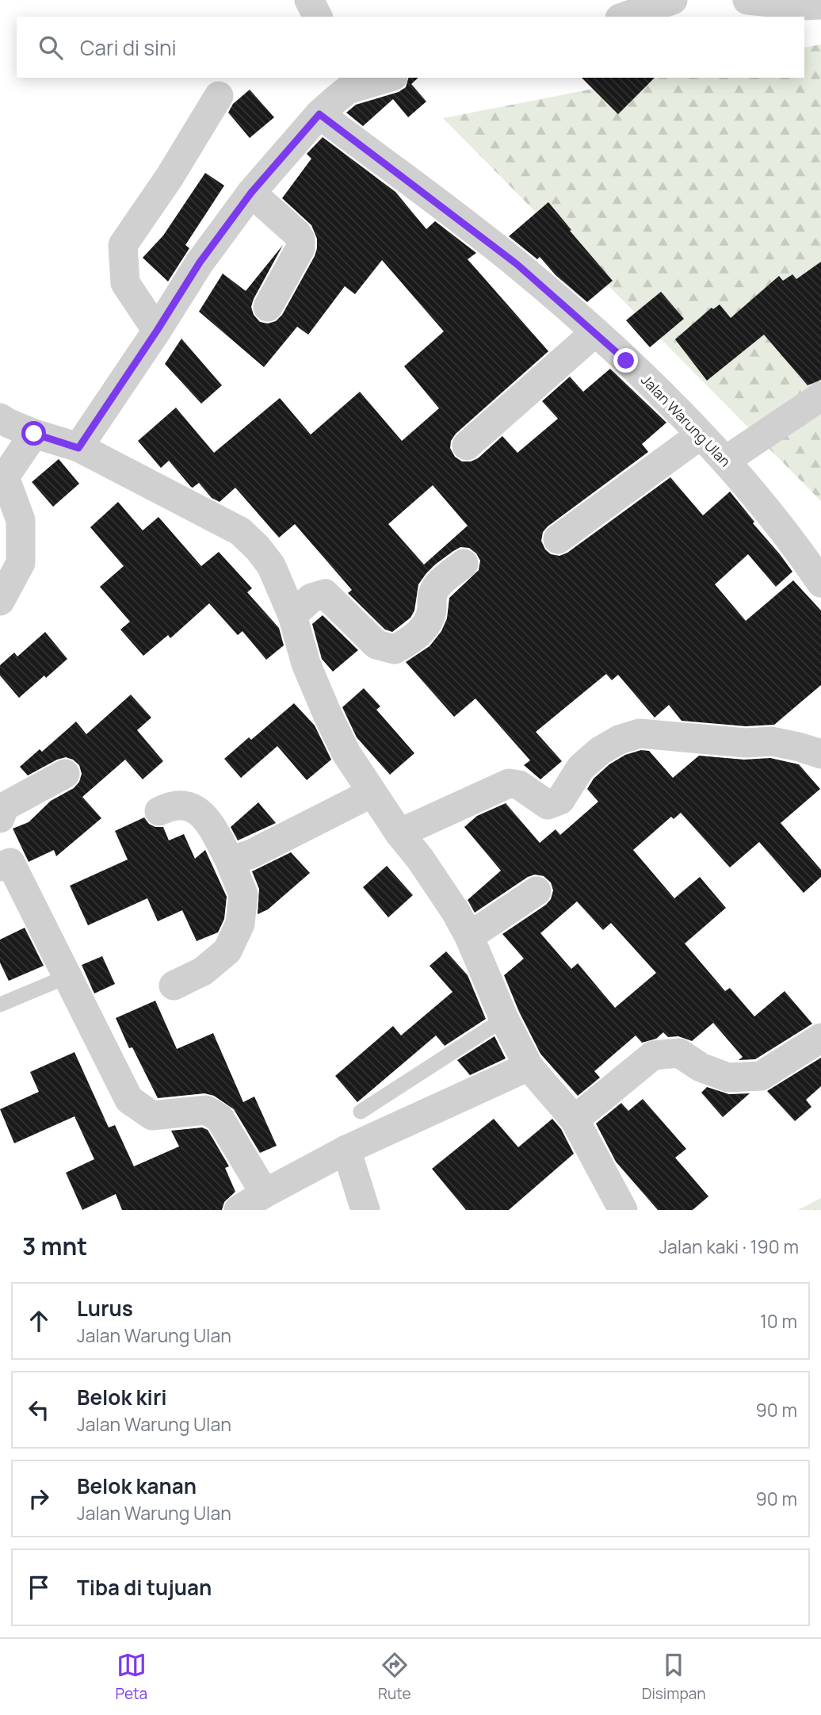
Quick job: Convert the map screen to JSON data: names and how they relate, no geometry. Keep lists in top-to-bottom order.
{
  "streets": {
    "street": ["Jalan Warung Ulan"]
  },
  "page": {
    "search": "Cari di sini",
    "heading": ["3 mnt", "Jalan kaki · 190 m"],
    "list": [
      ["Lurus", "Jalan Warung Ulan", "10 m"],
      ["Belok kiri", "Jalan Warung Ulan", "90 m"],
      ["Belok kanan", "Jalan Warung Ulan", "90 m"],
      "Tiba di tujuan"
    ],
    "nav": ["Peta", "Rute", "Disimpan"]
  }
}
